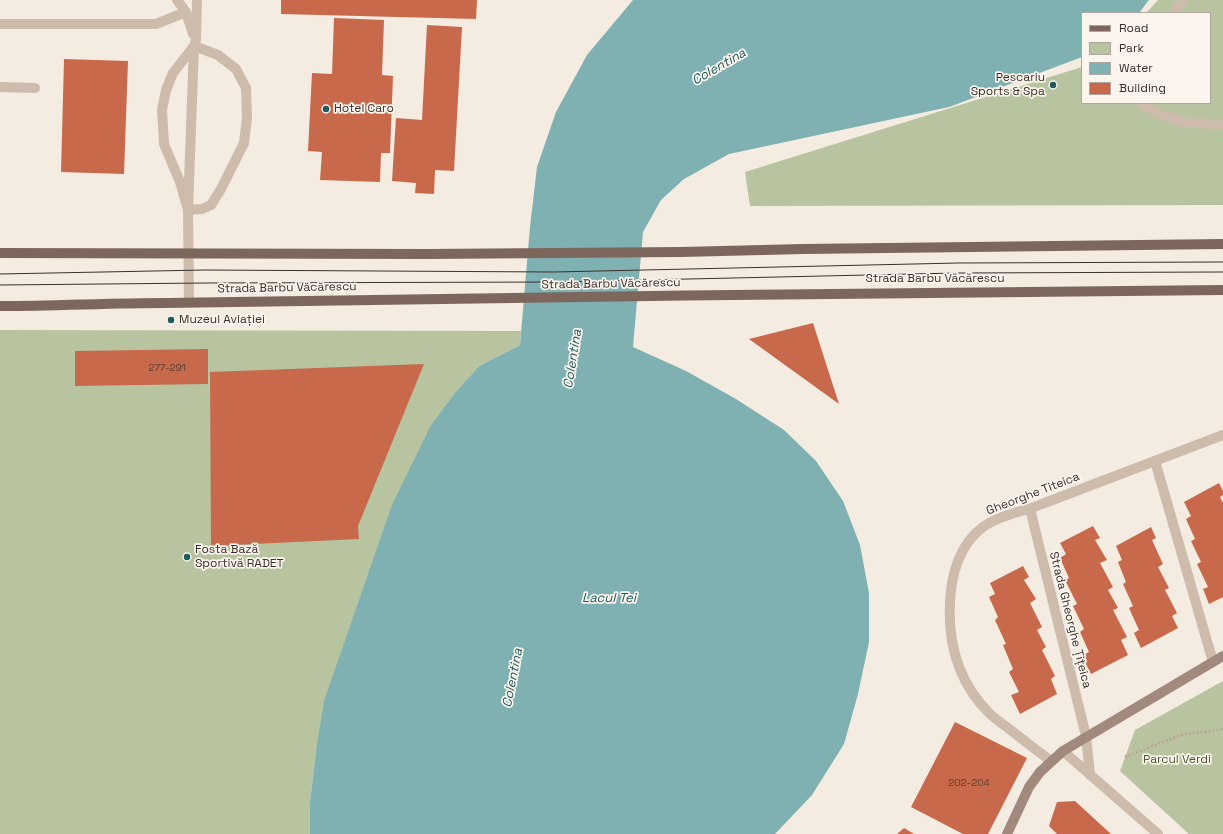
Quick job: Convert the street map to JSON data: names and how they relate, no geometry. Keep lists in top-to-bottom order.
{
  "streets": {
    "main road": ["Strada Barbu Văcărescu"],
    "street": ["Gheorghe Titeica", "Strada Gheorghe Țițeica"]
  },
  "crossings": [
    ["Gheorghe Titeica", "Strada Gheorghe Țițeica"]
  ],
  "water": ["Colentina", "Lacul Tei"],
  "parks": ["Parcul Verdi"],
  "places": [
    "Pescariu Sports & Spa",
    "Hotel Caro",
    "Muzeul Aviației",
    "Fosta Bază Sportivă RADET"
  ],
  "house_numbers": ["277-291", "202-204"],
  "legend": [
    "Road",
    "Park",
    "Water",
    "Building"
  ]
}
